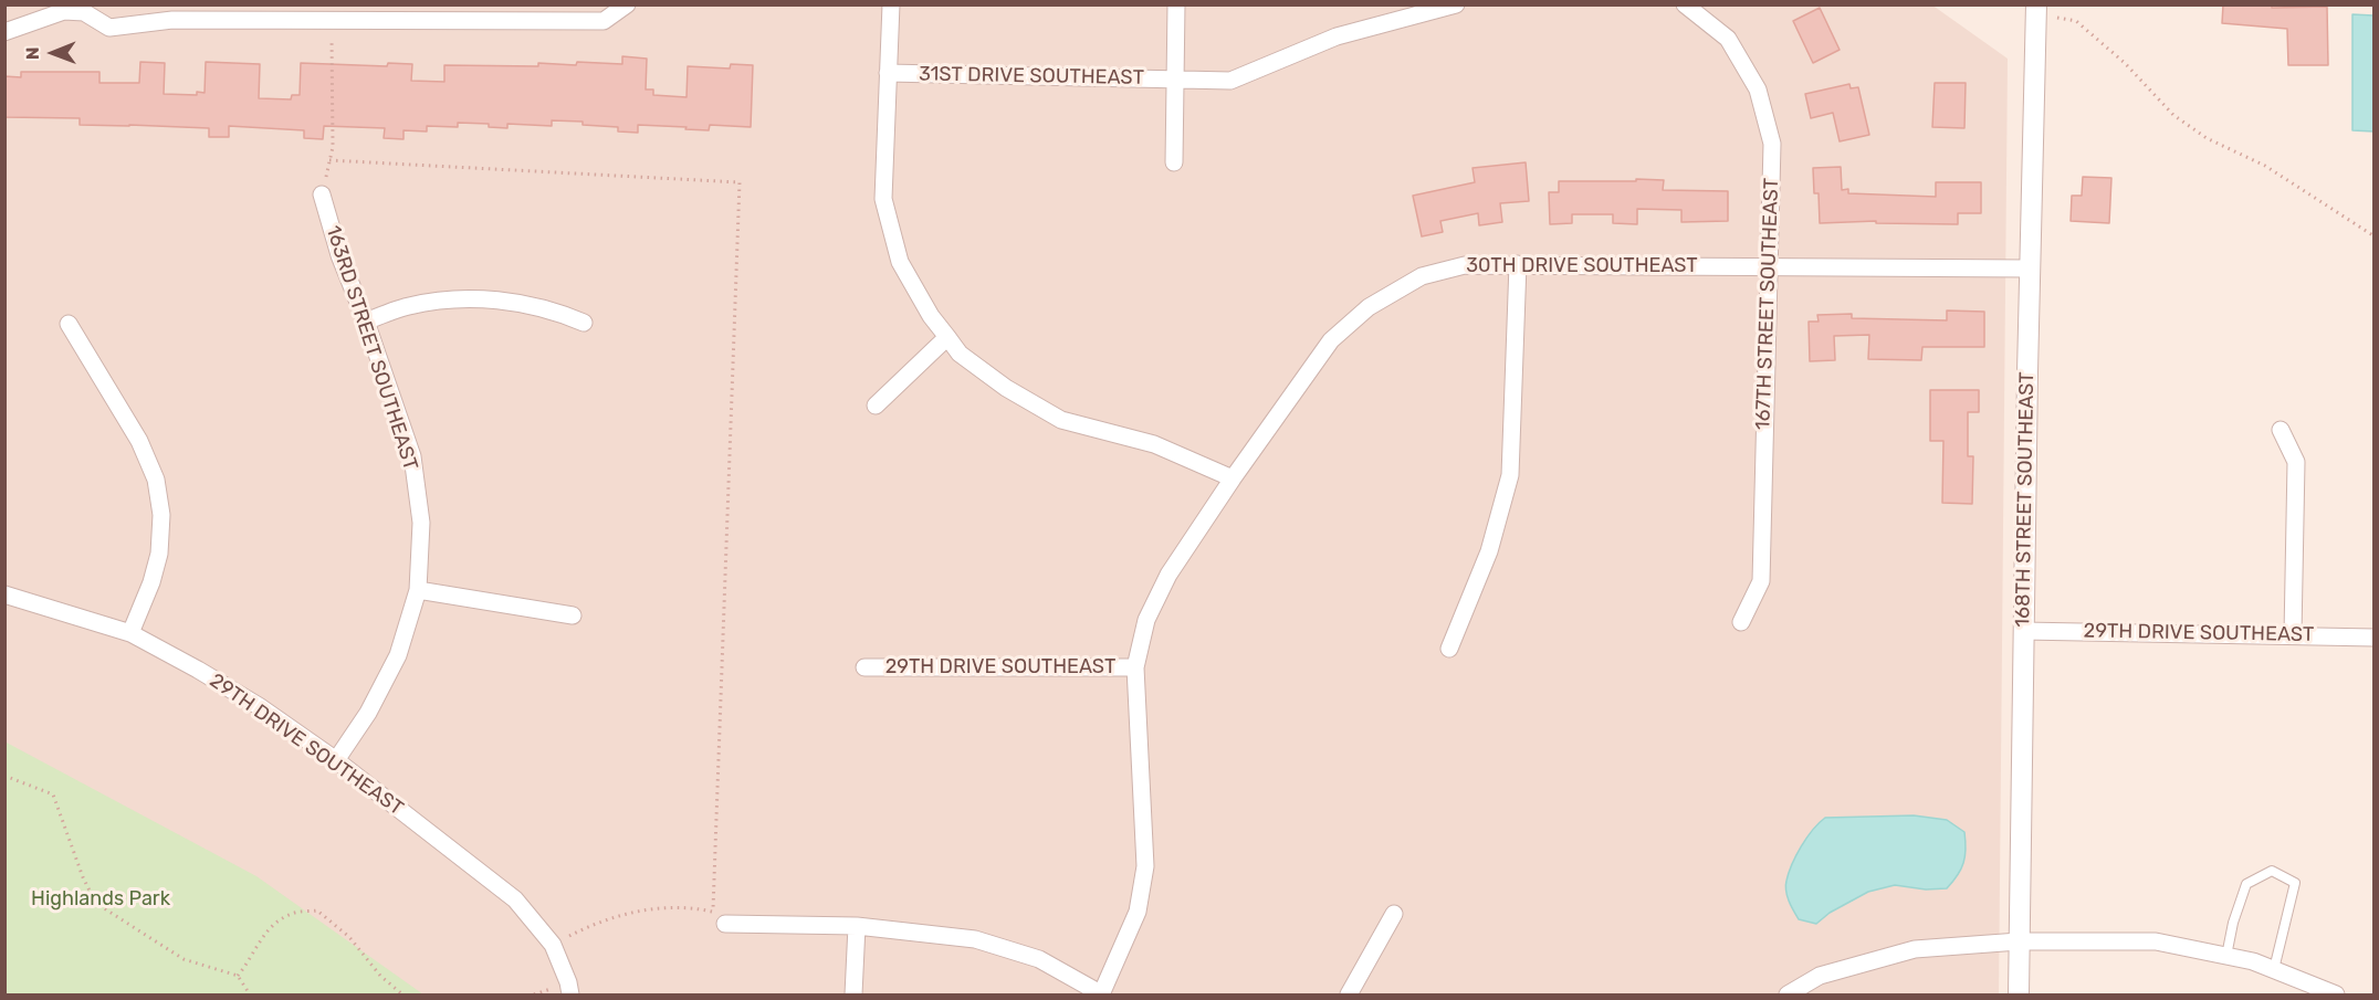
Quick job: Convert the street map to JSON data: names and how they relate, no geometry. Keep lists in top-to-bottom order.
{
  "streets": {
    "street": [
      "31ST DRIVE SOUTHEAST",
      "30TH DRIVE SOUTHEAST",
      "167TH STREET SOUTHEAST",
      "163RD STREET SOUTHEAST",
      "168TH STREET SOUTHEAST",
      "29TH DRIVE SOUTHEAST"
    ]
  },
  "crossings": [
    ["30TH DRIVE SOUTHEAST", "167TH STREET SOUTHEAST"],
    ["30TH DRIVE SOUTHEAST", "168TH STREET SOUTHEAST"],
    ["30TH DRIVE SOUTHEAST", "29TH DRIVE SOUTHEAST"],
    ["163RD STREET SOUTHEAST", "29TH DRIVE SOUTHEAST"],
    ["168TH STREET SOUTHEAST", "29TH DRIVE SOUTHEAST"]
  ],
  "parks": ["Highlands Park"],
  "north": "left"
}
